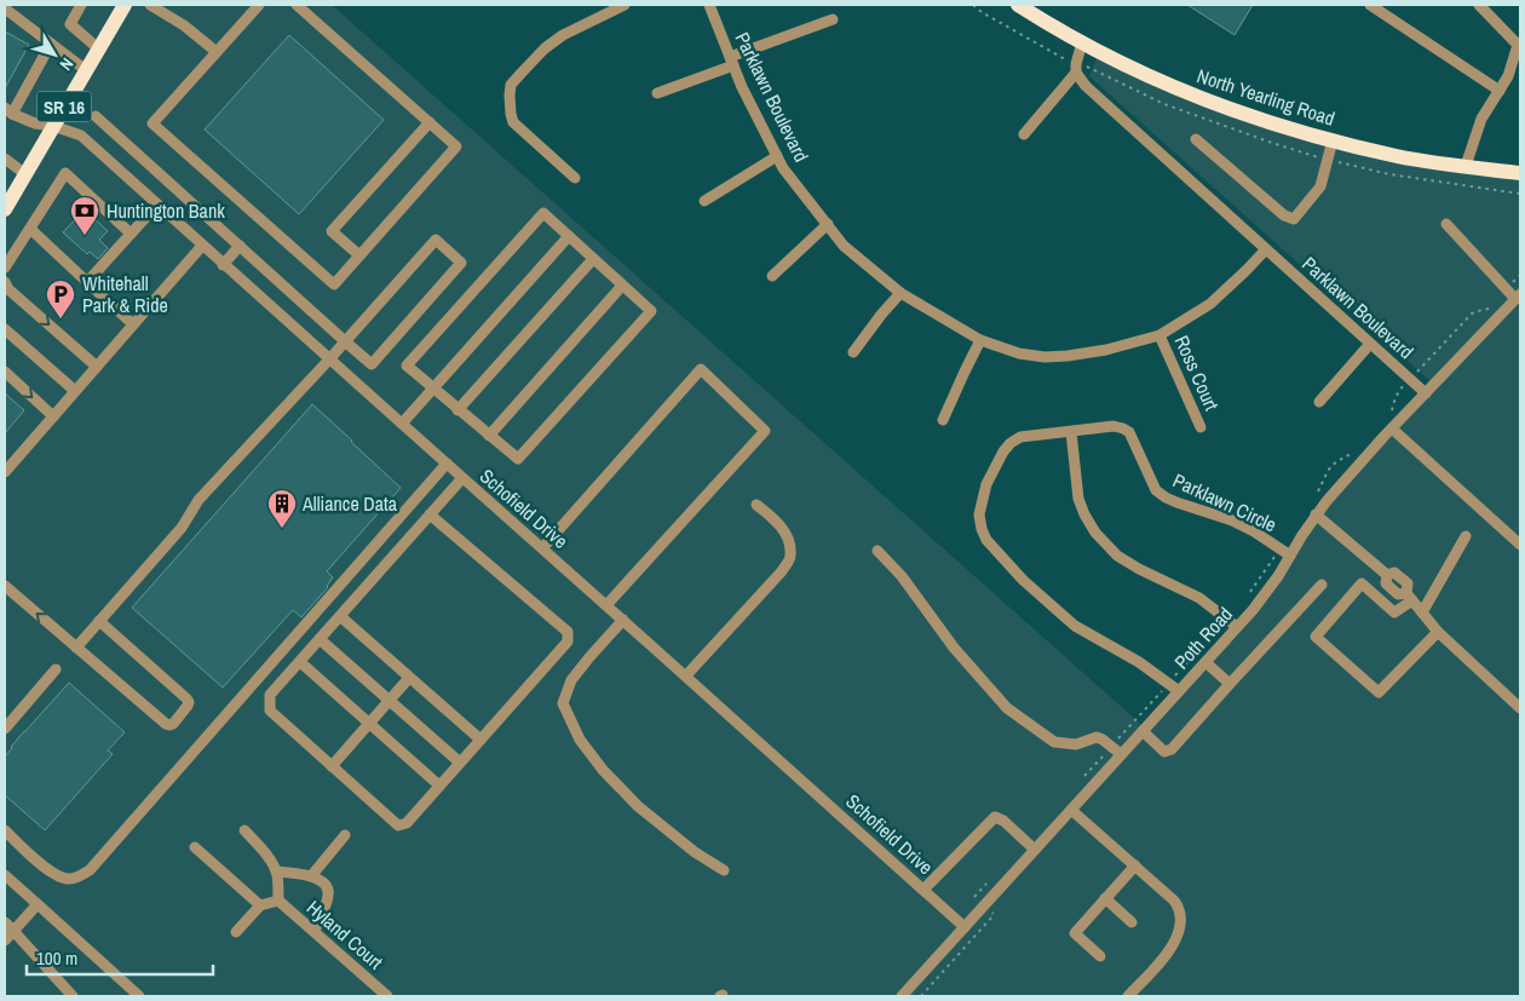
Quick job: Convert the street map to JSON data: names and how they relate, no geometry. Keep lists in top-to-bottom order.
{
  "streets": {
    "main road": ["North Yearling Road", "SR 16"],
    "street": [
      "Parklawn Boulevard",
      "Ross Court",
      "Parklawn Circle",
      "Schofield Drive",
      "Poth Road",
      "Hyland Court"
    ]
  },
  "crossings": [
    ["Parklawn Boulevard", "Ross Court"],
    ["Parklawn Boulevard", "Poth Road"],
    ["SR 16", "Schofield Drive"],
    ["Parklawn Circle", "Poth Road"],
    ["Schofield Drive", "Poth Road"]
  ],
  "places": {
    "bank": ["Huntington Bank"],
    "parking": ["Whitehall Park & Ride"],
    "building": ["Alliance Data"]
  },
  "scale_bar": "100 m",
  "north": "bottom right"
}
